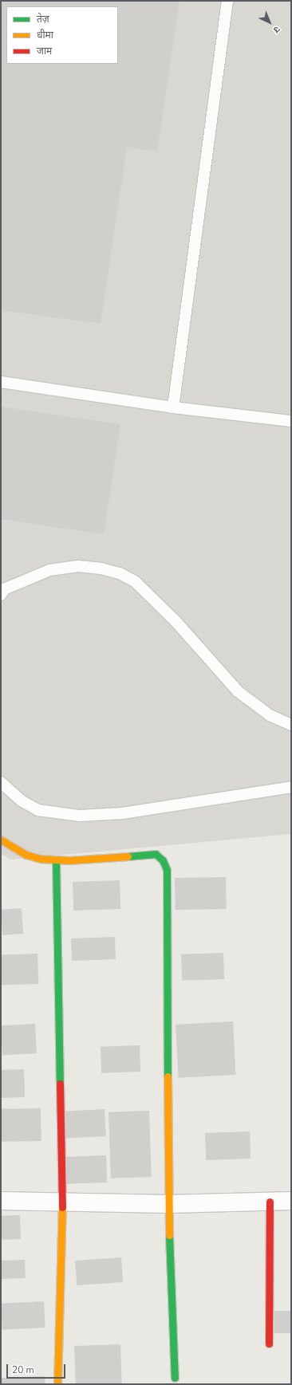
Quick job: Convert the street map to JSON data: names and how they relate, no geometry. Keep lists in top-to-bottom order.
{
  "legend": ["तेज़", "धीमा", "जाम"],
  "scale_bar": "20 m",
  "north": "bottom right"
}
